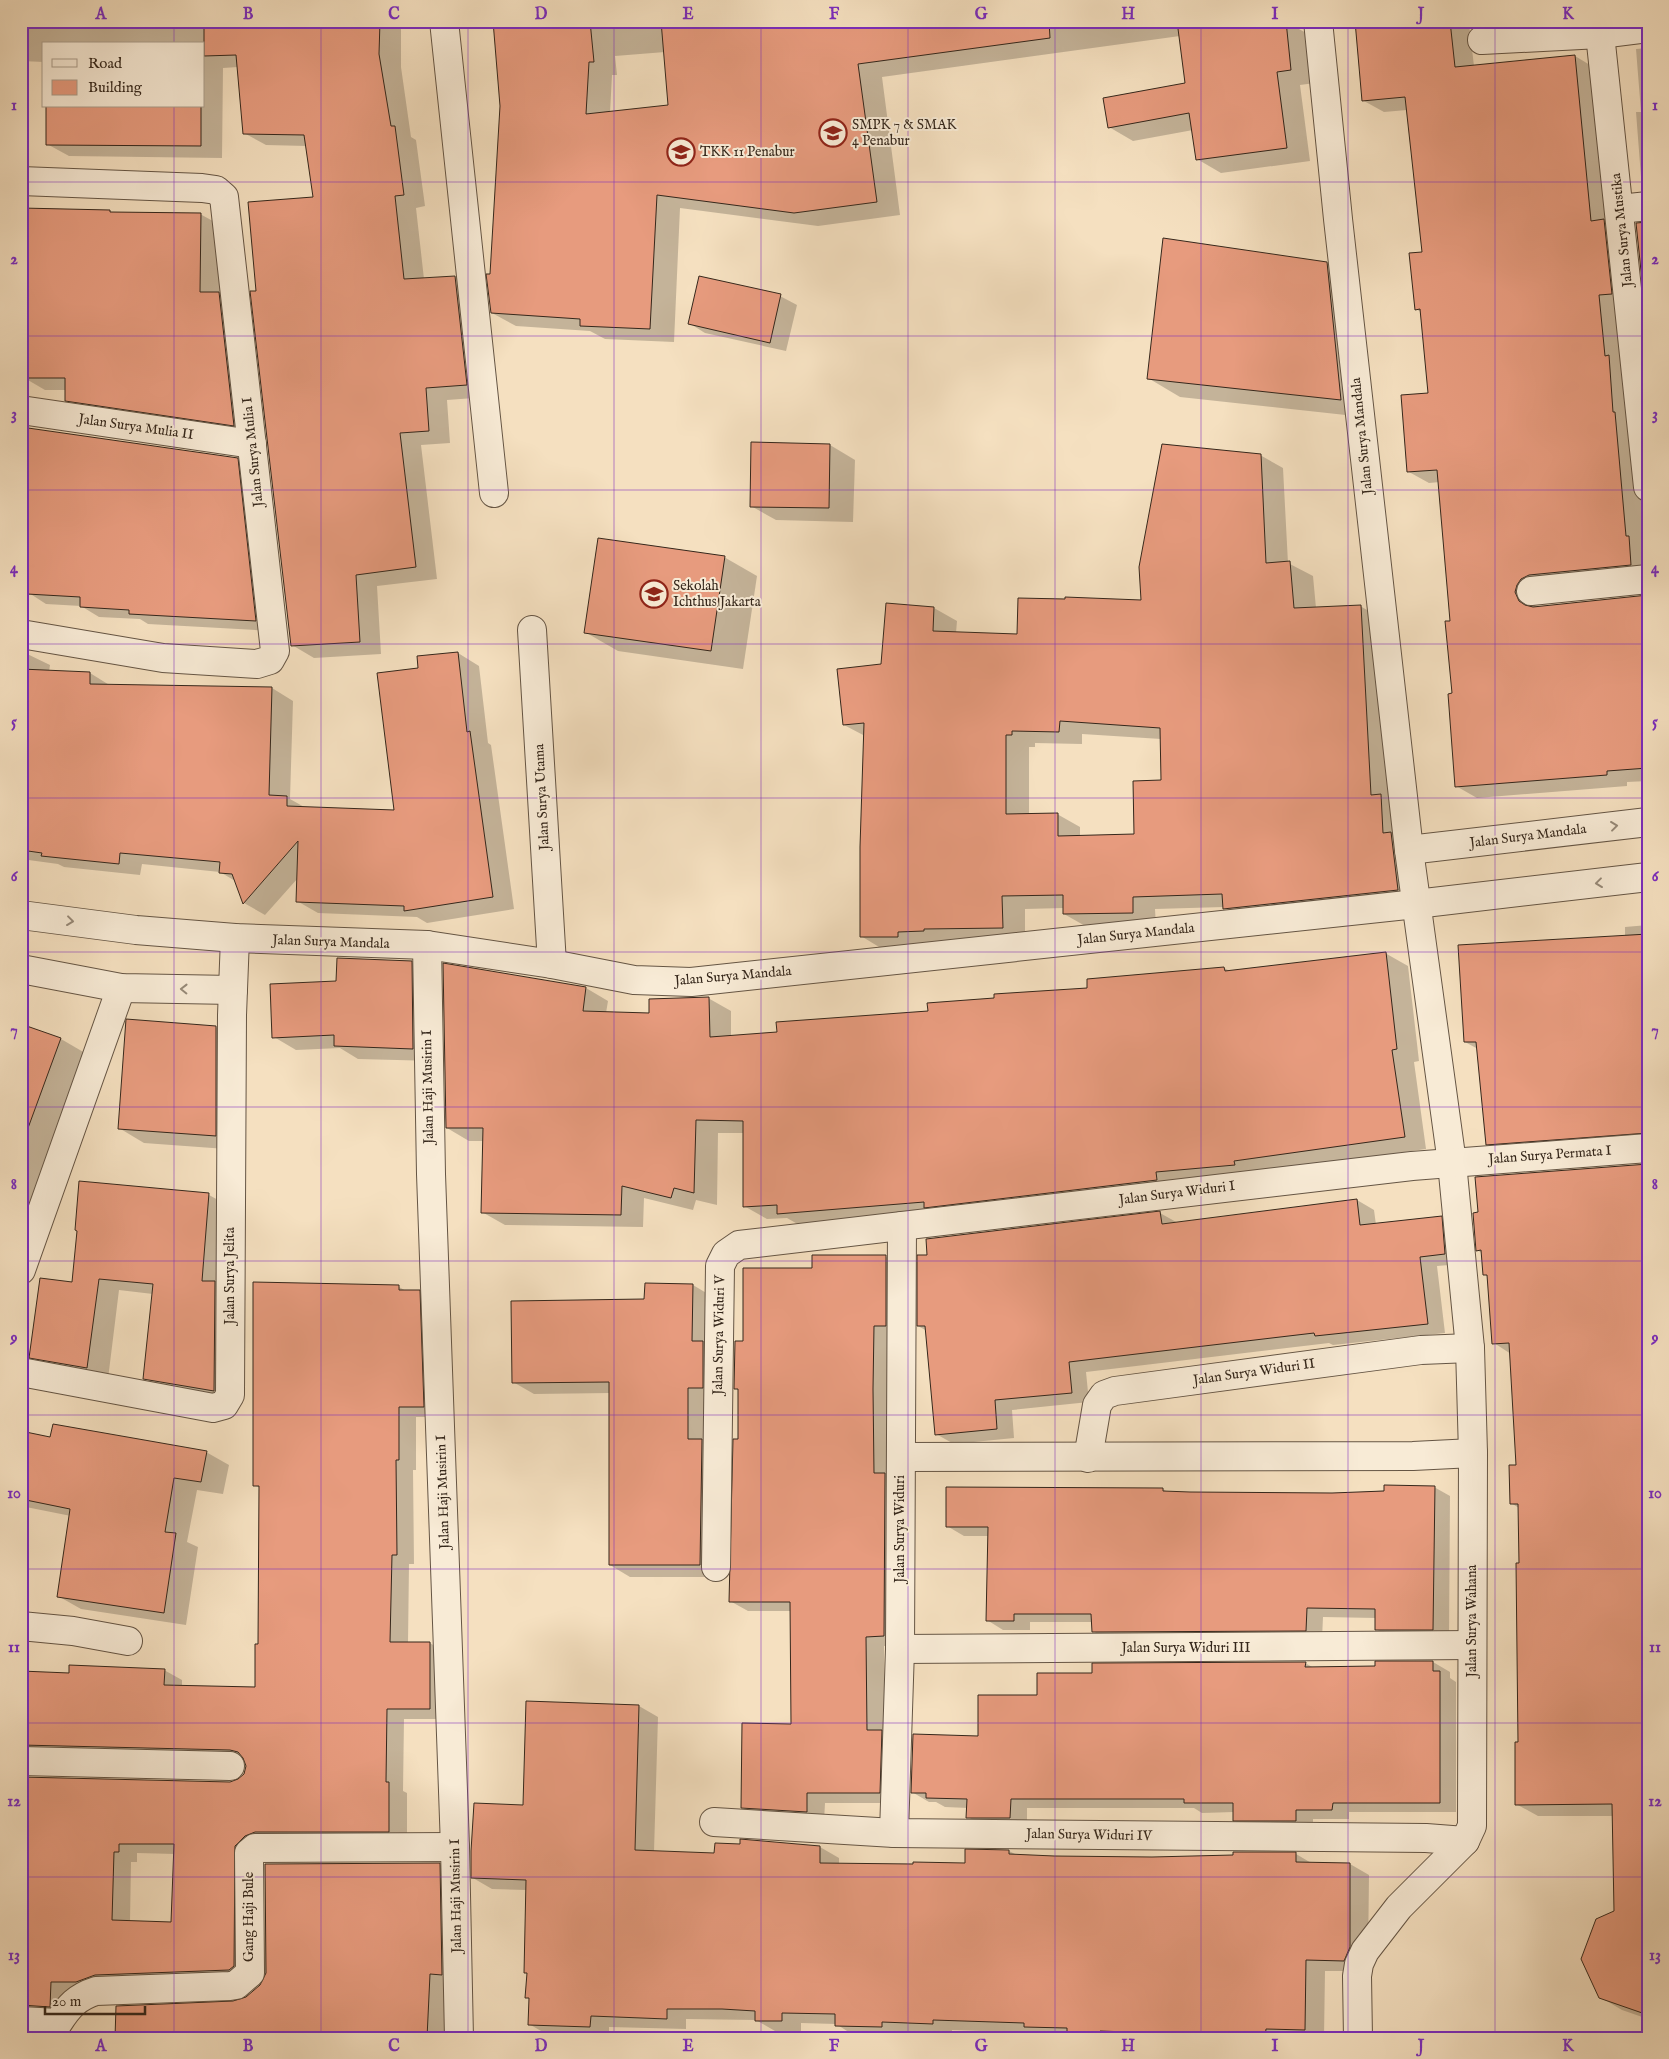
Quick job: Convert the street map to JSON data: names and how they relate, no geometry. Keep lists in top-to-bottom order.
{
  "streets": {
    "street": [
      "Jalan Surya Mustika",
      "Jalan Surya Mulia II",
      "Jalan Surya Mandala",
      "Jalan Surya Mulia I",
      "Jalan Surya Utama",
      "Jalan Haji Musirin I",
      "Jalan Surya Permata I",
      "Jalan Surya Widuri I",
      "Jalan Surya Jelita",
      "Jalan Surya Widuri V",
      "Jalan Surya Widuri II",
      "Jalan Surya Widuri",
      "Jalan Surya Wahana",
      "Jalan Surya Widuri III",
      "Jalan Surya Widuri IV",
      "Gang Haji Bule"
    ]
  },
  "crossings": [
    ["Jalan Surya Mulia II", "Jalan Surya Mulia I"],
    ["Jalan Surya Mandala", "Jalan Surya Utama"],
    ["Jalan Surya Mandala", "Jalan Haji Musirin I"],
    ["Jalan Surya Mandala", "Jalan Surya Permata I"],
    ["Jalan Surya Mandala", "Jalan Surya Widuri I"],
    ["Jalan Surya Mandala", "Jalan Surya Jelita"],
    ["Jalan Surya Mandala", "Jalan Surya Wahana"],
    ["Jalan Haji Musirin I", "Gang Haji Bule"],
    ["Jalan Surya Permata I", "Jalan Surya Widuri I"],
    ["Jalan Surya Permata I", "Jalan Surya Wahana"],
    ["Jalan Surya Widuri I", "Jalan Surya Widuri V"],
    ["Jalan Surya Widuri I", "Jalan Surya Widuri"],
    ["Jalan Surya Widuri I", "Jalan Surya Wahana"],
    ["Jalan Surya Widuri V", "Jalan Surya Widuri"],
    ["Jalan Surya Widuri II", "Jalan Surya Wahana"],
    ["Jalan Surya Widuri", "Jalan Surya Widuri III"],
    ["Jalan Surya Widuri", "Jalan Surya Widuri IV"],
    ["Jalan Surya Wahana", "Jalan Surya Widuri III"],
    ["Jalan Surya Wahana", "Jalan Surya Widuri IV"]
  ],
  "places": {
    "school or university": ["SMPK 7 & SMAK 4 Penabur", "TKK 11 Penabur", "Sekolah Ichthus Jakarta"]
  },
  "legend": ["Road", "Building"],
  "scale_bar": "20 m",
  "grid": {
    "columns": [
      "A",
      "B",
      "C",
      "D",
      "E",
      "F",
      "G",
      "H",
      "I",
      "J",
      "K"
    ],
    "rows": [
      "1",
      "2",
      "3",
      "4",
      "5",
      "6",
      "7",
      "8",
      "9",
      "10",
      "11",
      "12",
      "13"
    ]
  }
}
